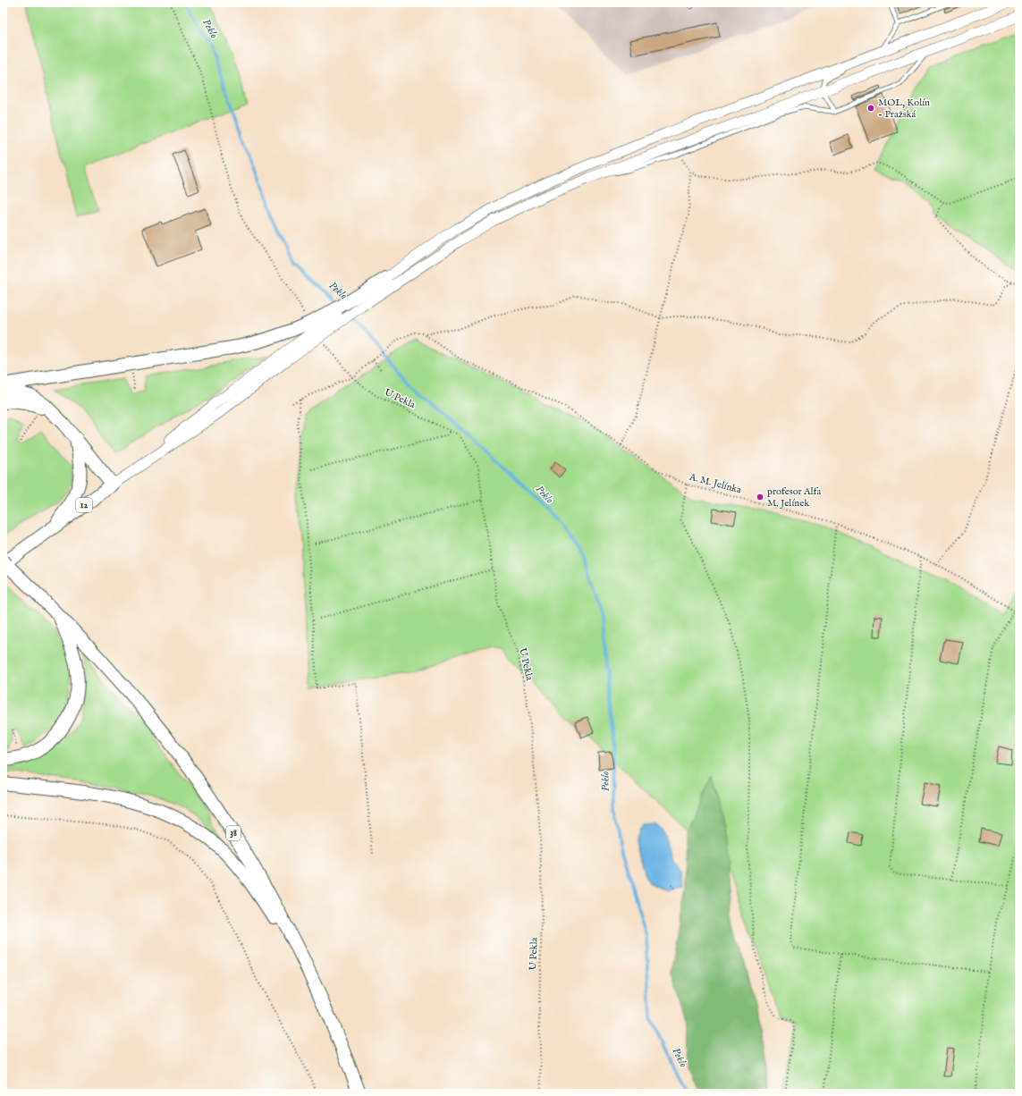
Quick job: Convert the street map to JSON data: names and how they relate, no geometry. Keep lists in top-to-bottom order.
{
  "streets": {
    "main road": ["12", "38"],
    "path": ["U Pekla", "A. M. Jelínka"]
  },
  "crossings": [
    ["12", "38"]
  ],
  "water": ["Peklo"],
  "places": ["MOL, Kolín - Pražská", "profesor Alfa M. Jelínek"]
}
